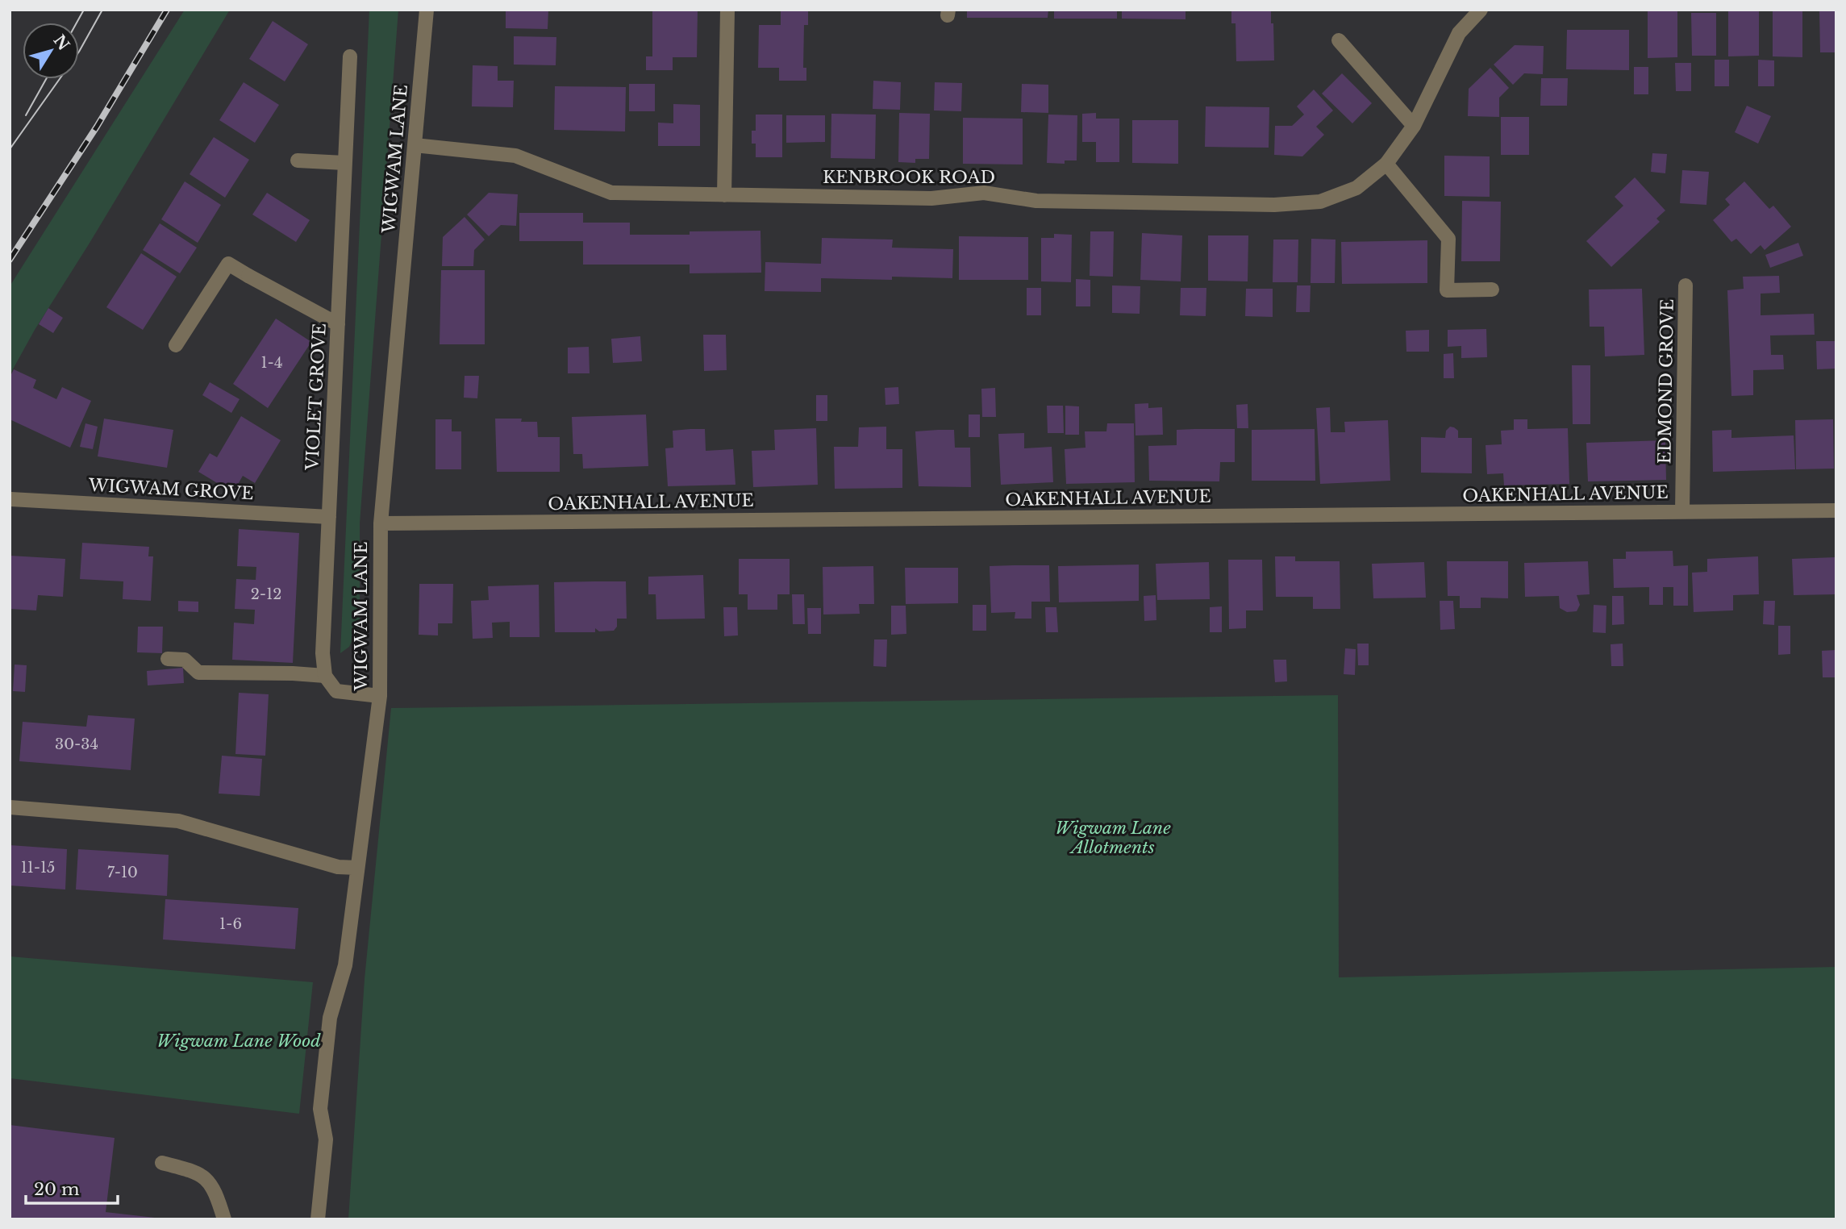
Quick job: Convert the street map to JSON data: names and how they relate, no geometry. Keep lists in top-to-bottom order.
{
  "streets": {
    "street": [
      "WIGWAM LANE",
      "KENBROOK ROAD",
      "EDMOND GROVE",
      "VIOLET GROVE",
      "WIGWAM GROVE",
      "OAKENHALL AVENUE"
    ]
  },
  "crossings": [
    ["WIGWAM LANE", "KENBROOK ROAD"],
    ["WIGWAM LANE", "OAKENHALL AVENUE"],
    ["EDMOND GROVE", "OAKENHALL AVENUE"],
    ["VIOLET GROVE", "WIGWAM GROVE"]
  ],
  "parks": ["Wigwam Lane Allotments", "Wigwam Lane Wood"],
  "house_numbers": [
    "1-4",
    "2-12",
    "30-34",
    "11-15",
    "7-10",
    "1-6"
  ],
  "scale_bar": "20 m",
  "north": "top right"
}
